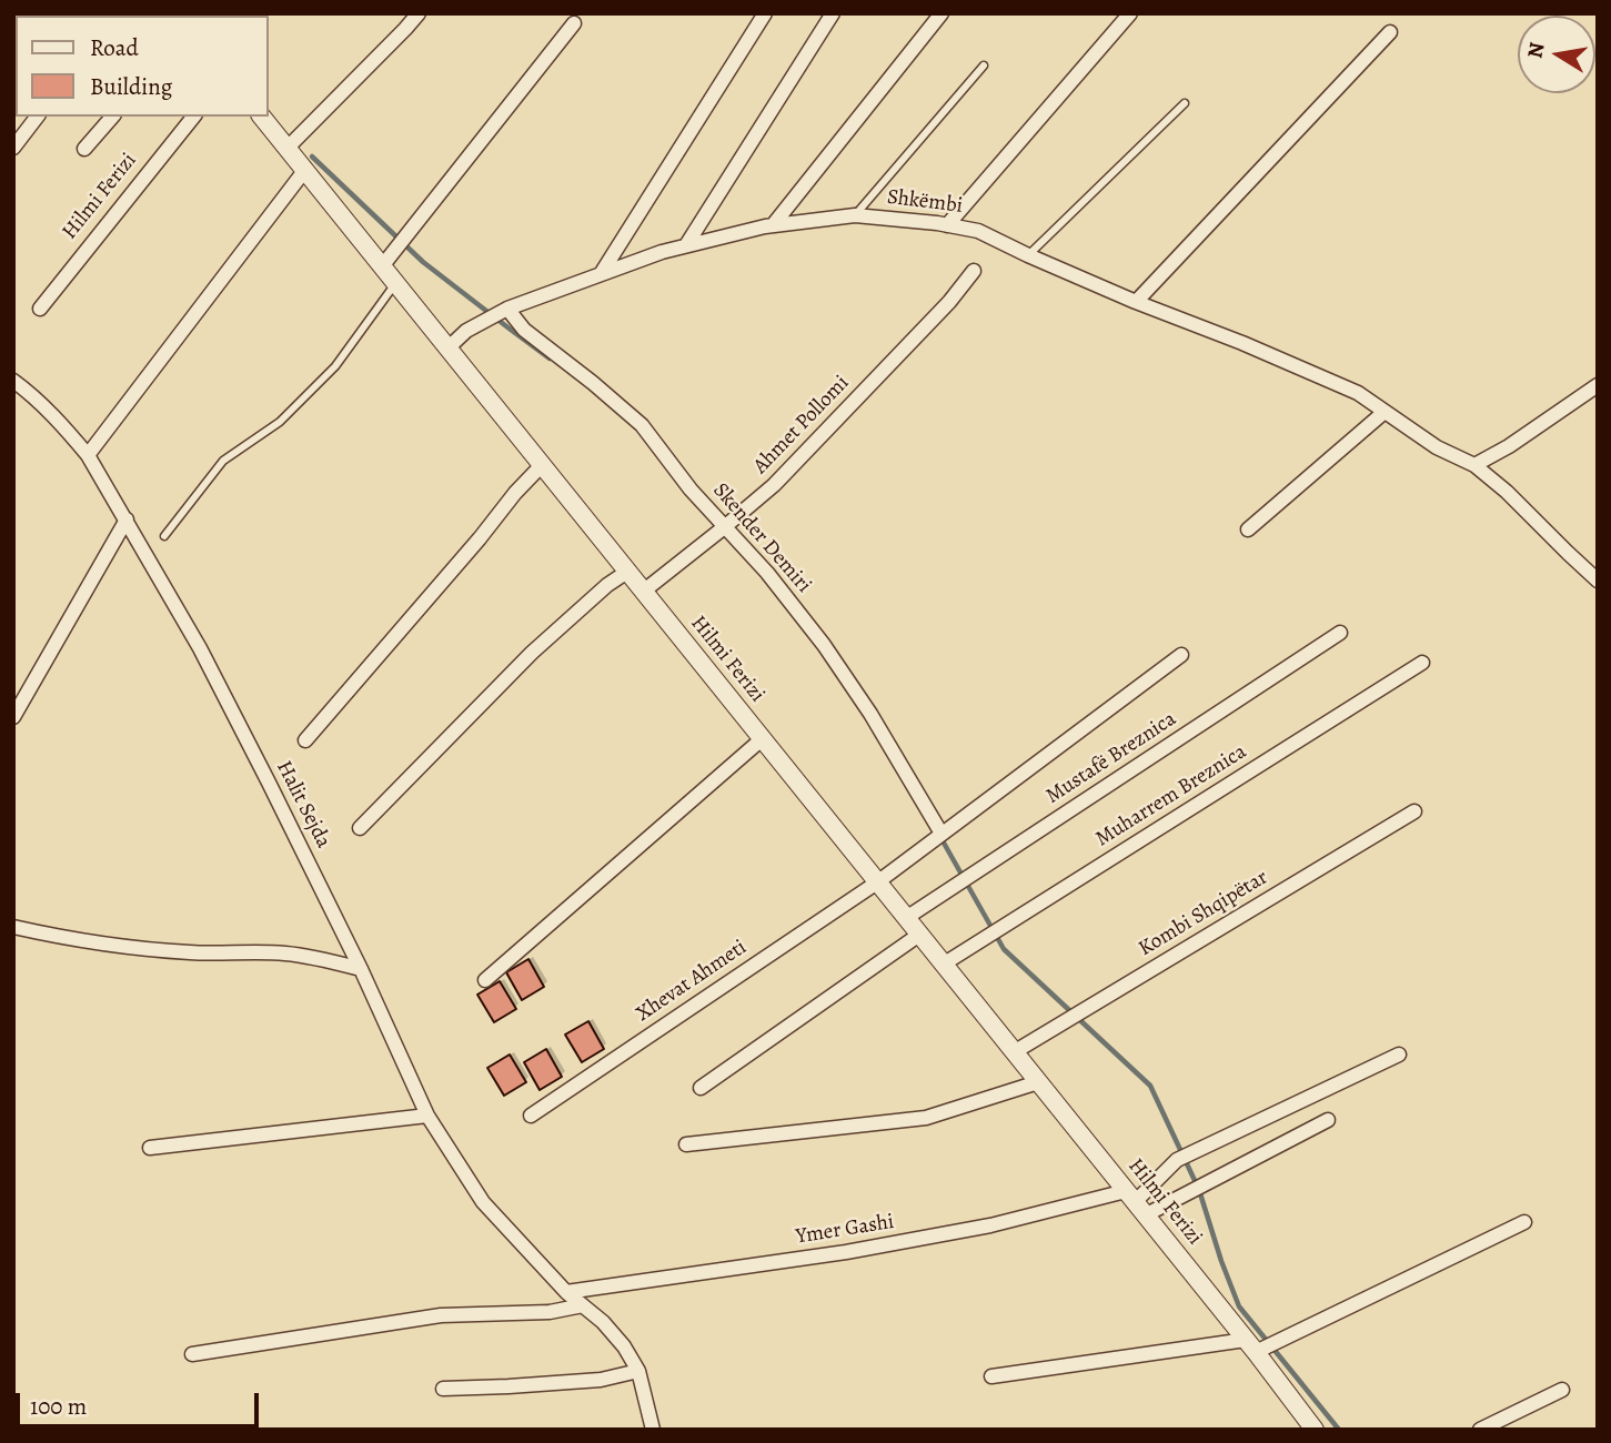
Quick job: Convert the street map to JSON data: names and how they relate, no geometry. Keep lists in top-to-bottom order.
{
  "streets": {
    "street": [
      "Hilmi Ferizi",
      "Shkëmbi",
      "Ahmet Pollomi",
      "Skender Demiri",
      "Mustafë Breznica",
      "Muharrem Breznica",
      "Halit Sejda",
      "Kombi Shqipëtar",
      "Xhevat Ahmeti",
      "Ymer Gashi"
    ]
  },
  "crossings": [
    ["Hilmi Ferizi", "Shkëmbi"],
    ["Hilmi Ferizi", "Ahmet Pollomi"],
    ["Hilmi Ferizi", "Mustafë Breznica"],
    ["Hilmi Ferizi", "Muharrem Breznica"],
    ["Hilmi Ferizi", "Kombi Shqipëtar"],
    ["Hilmi Ferizi", "Xhevat Ahmeti"],
    ["Hilmi Ferizi", "Ymer Gashi"],
    ["Shkëmbi", "Skender Demiri"],
    ["Ahmet Pollomi", "Skender Demiri"],
    ["Skender Demiri", "Xhevat Ahmeti"],
    ["Halit Sejda", "Ymer Gashi"]
  ],
  "legend": ["Road", "Building"],
  "scale_bar": "100 m",
  "north": "left"
}
